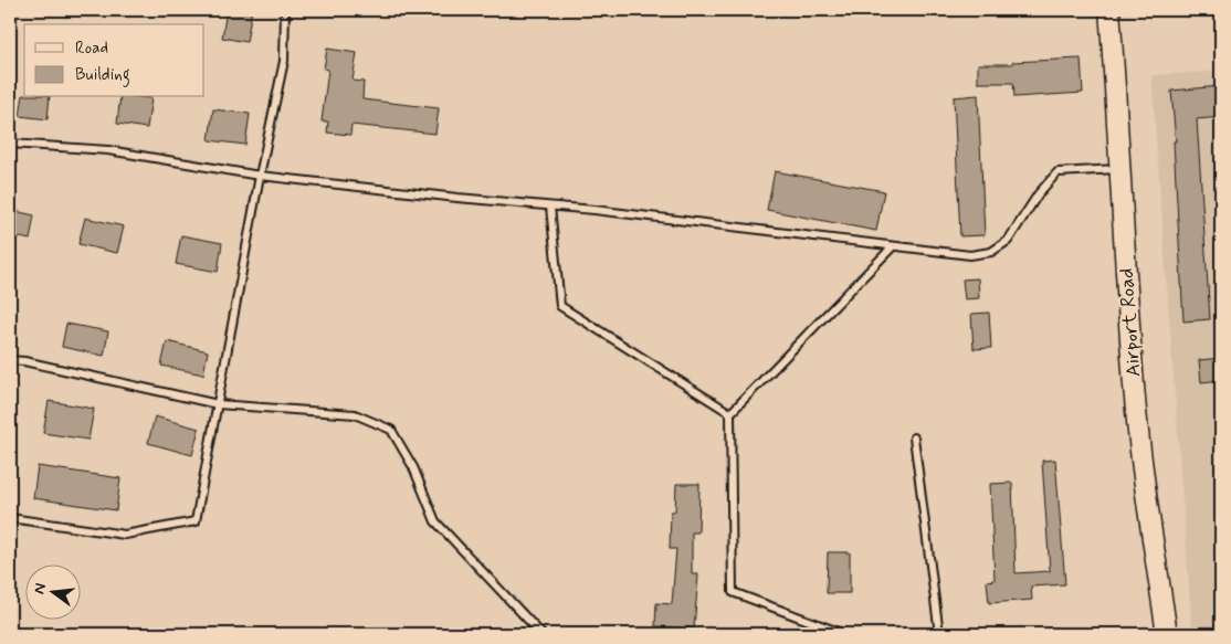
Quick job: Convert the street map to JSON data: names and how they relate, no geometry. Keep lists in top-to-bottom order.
{
  "streets": {
    "main road": ["Airport Road"]
  },
  "legend": ["Road", "Building"],
  "north": "left"
}
